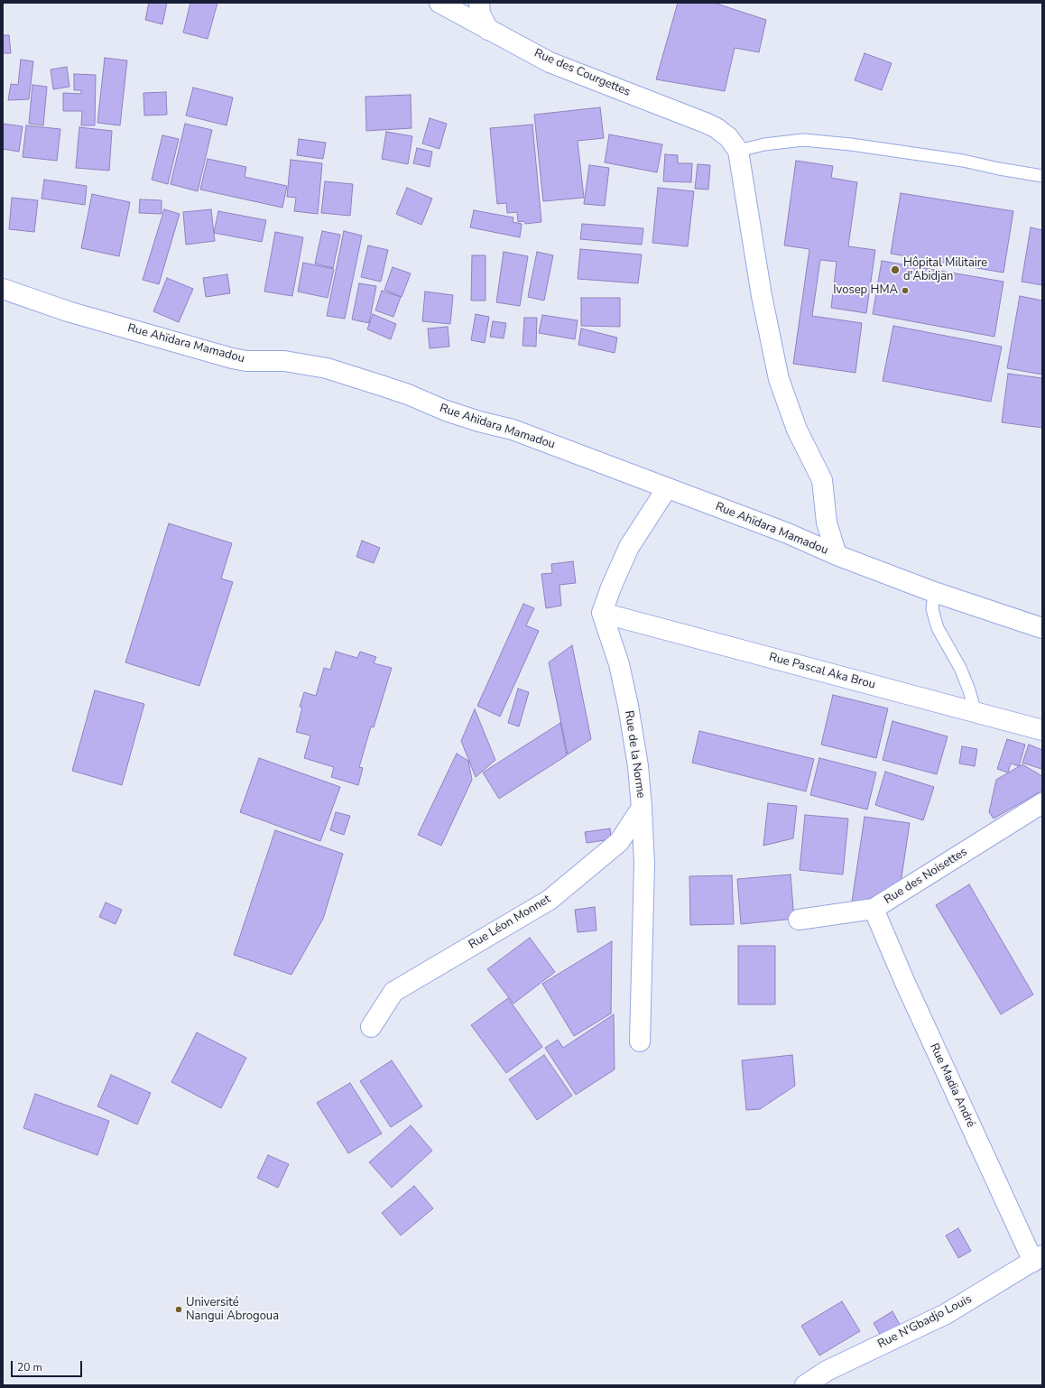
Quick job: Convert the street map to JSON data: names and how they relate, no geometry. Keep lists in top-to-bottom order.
{
  "streets": {
    "street": [
      "Rue des Courgettes",
      "Rue Ahïdara Mamadou",
      "Rue Pascal Aka Brou",
      "Rue de la Norme",
      "Rue des Noisettes",
      "Rue Léon Monnet",
      "Rue Madia André",
      "Rue N'Gbadjo Louis"
    ]
  },
  "crossings": [
    ["Rue Pascal Aka Brou", "Rue de la Norme"],
    ["Rue de la Norme", "Rue Léon Monnet"],
    ["Rue des Noisettes", "Rue Madia André"],
    ["Rue Madia André", "Rue N'Gbadjo Louis"]
  ],
  "places": ["Hôpital Militaire d'Abidjan", "Ivosep HMA", "Université Nangui Abrogoua"],
  "scale_bar": "20 m"
}
